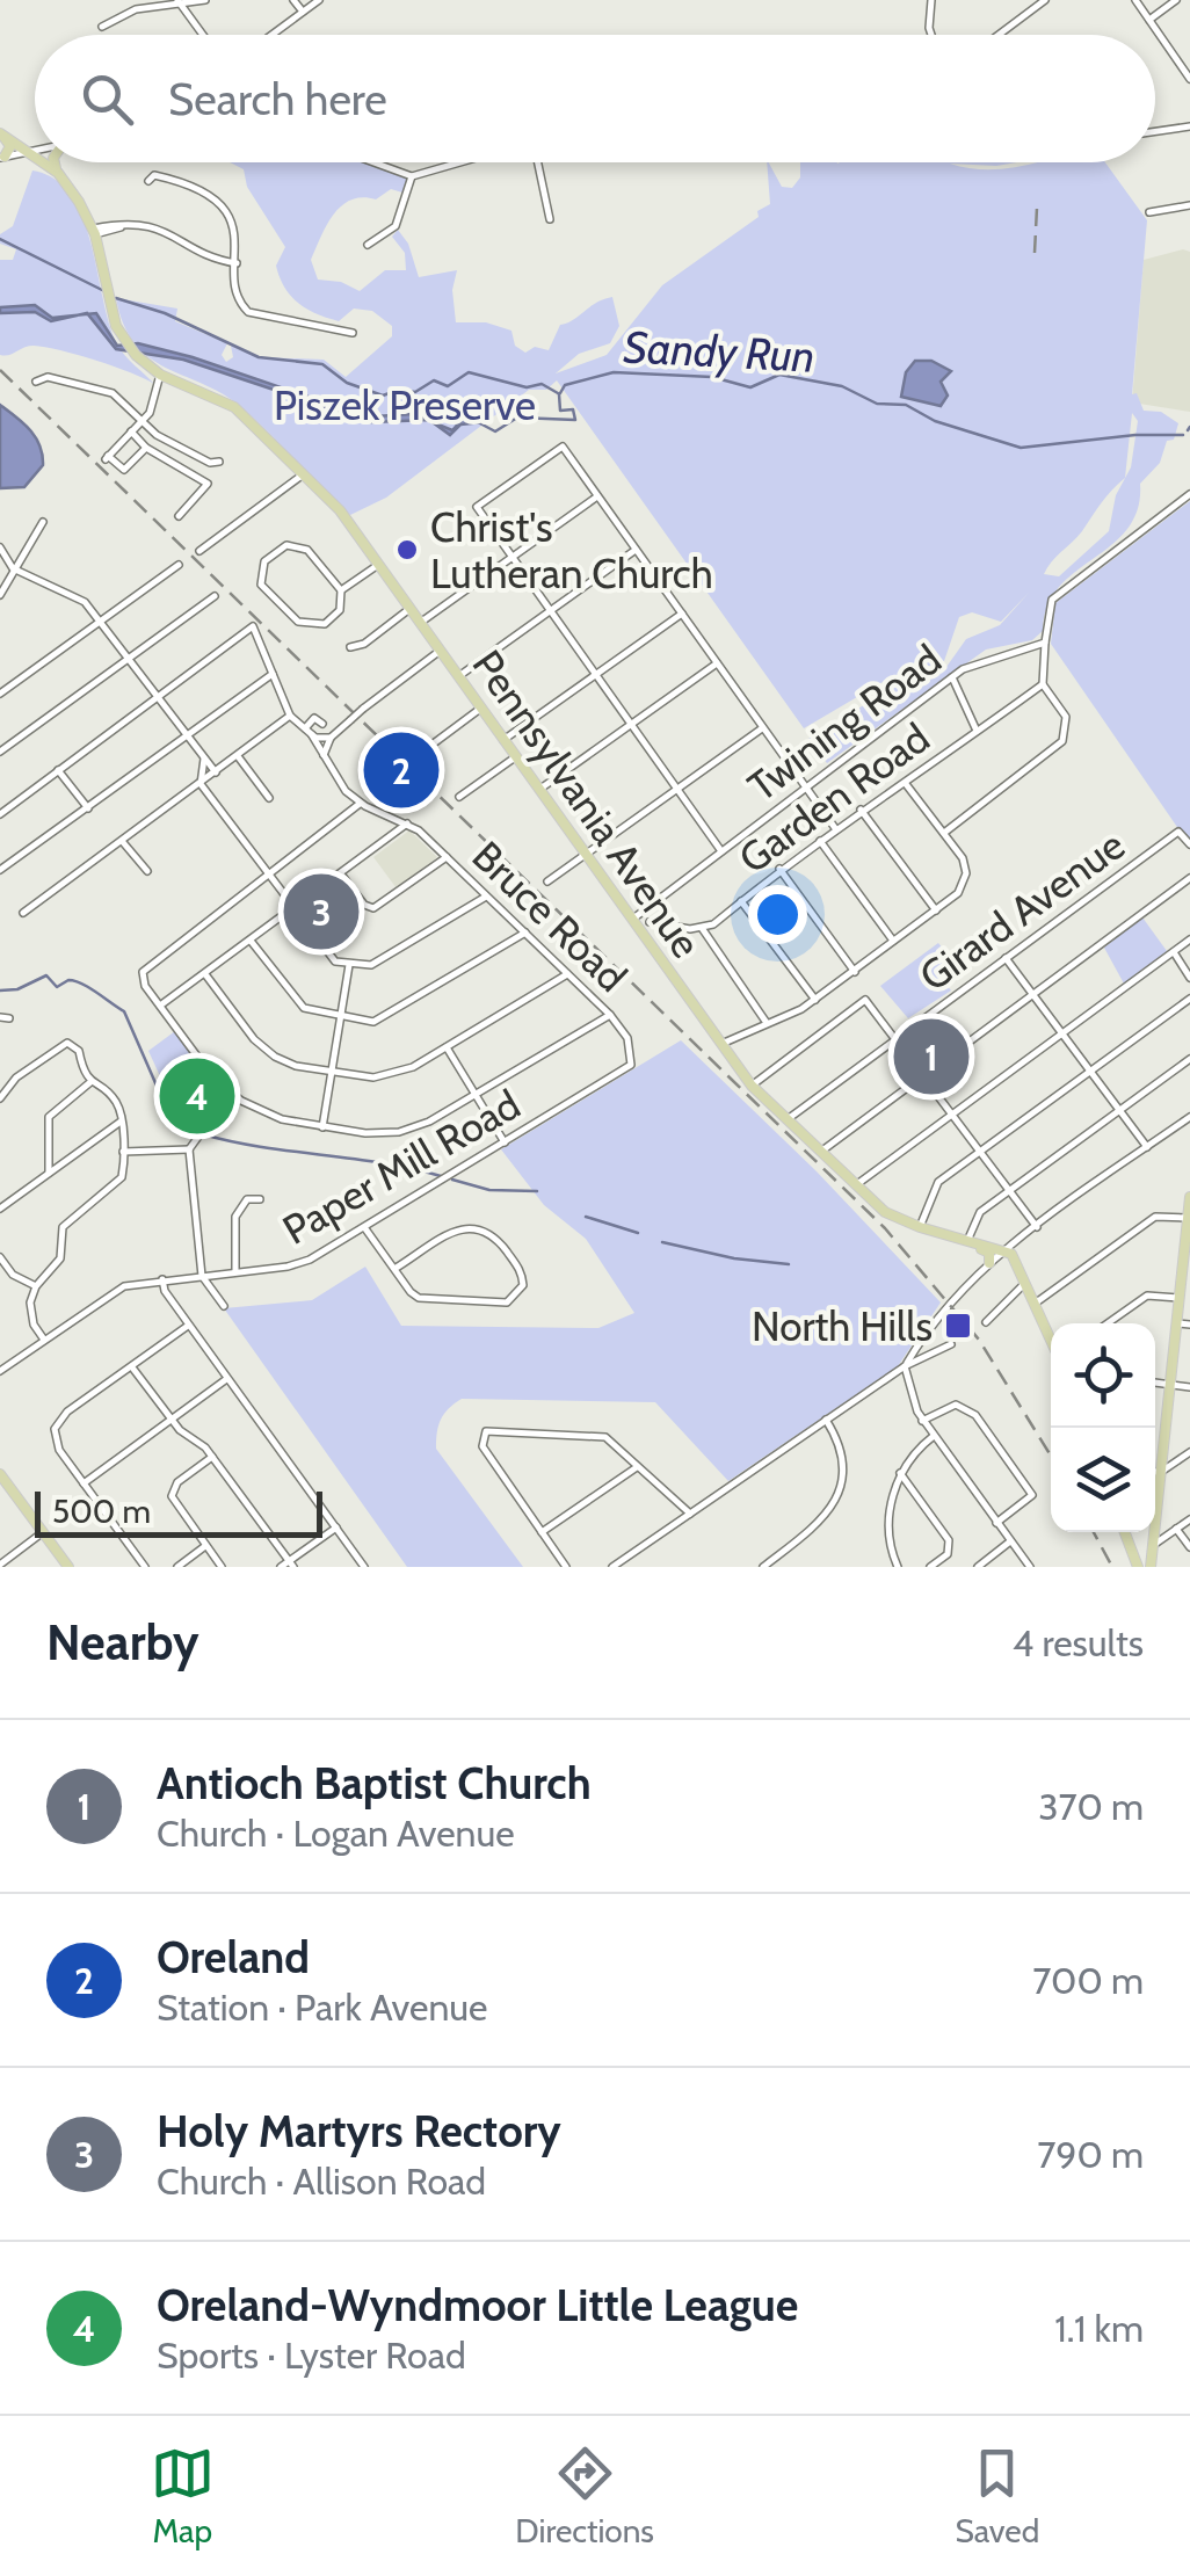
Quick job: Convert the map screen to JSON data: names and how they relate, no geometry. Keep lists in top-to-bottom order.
{
  "streets": {
    "main road": ["Pennsylvania Avenue"],
    "street": [
      "Twining Road",
      "Garden Road",
      "Girard Avenue",
      "Bruce Road",
      "Paper Mill Road"
    ]
  },
  "crossings": [
    ["Twining Road", "Pennsylvania Avenue"],
    ["Pennsylvania Avenue", "Girard Avenue"],
    ["Bruce Road", "Paper Mill Road"]
  ],
  "water": ["Sandy Run"],
  "parks": ["Piszek Preserve"],
  "places": {
    "other": ["Christ's Lutheran Church"],
    "transit": ["North Hills"]
  },
  "scale_bar": "500 m",
  "page": {
    "search": "Search here",
    "pins": [
      "2",
      "3",
      "1",
      "4"
    ],
    "scale": "500 m",
    "heading": ["Nearby", "4 results"],
    "list": [
      {
        "mark": "1",
        "name": "Antioch Baptist Church",
        "note": "Church · Logan Avenue",
        "value": "370 m"
      },
      {
        "mark": "2",
        "name": "Oreland",
        "note": "Station · Park Avenue",
        "value": "700 m"
      },
      {
        "mark": "3",
        "name": "Holy Martyrs Rectory",
        "note": "Church · Allison Road",
        "value": "790 m"
      },
      {
        "mark": "4",
        "name": "Oreland-Wyndmoor Little League",
        "note": "Sports · Lyster Road",
        "value": "1.1 km"
      }
    ],
    "nav": ["Map", "Directions", "Saved"]
  }
}
